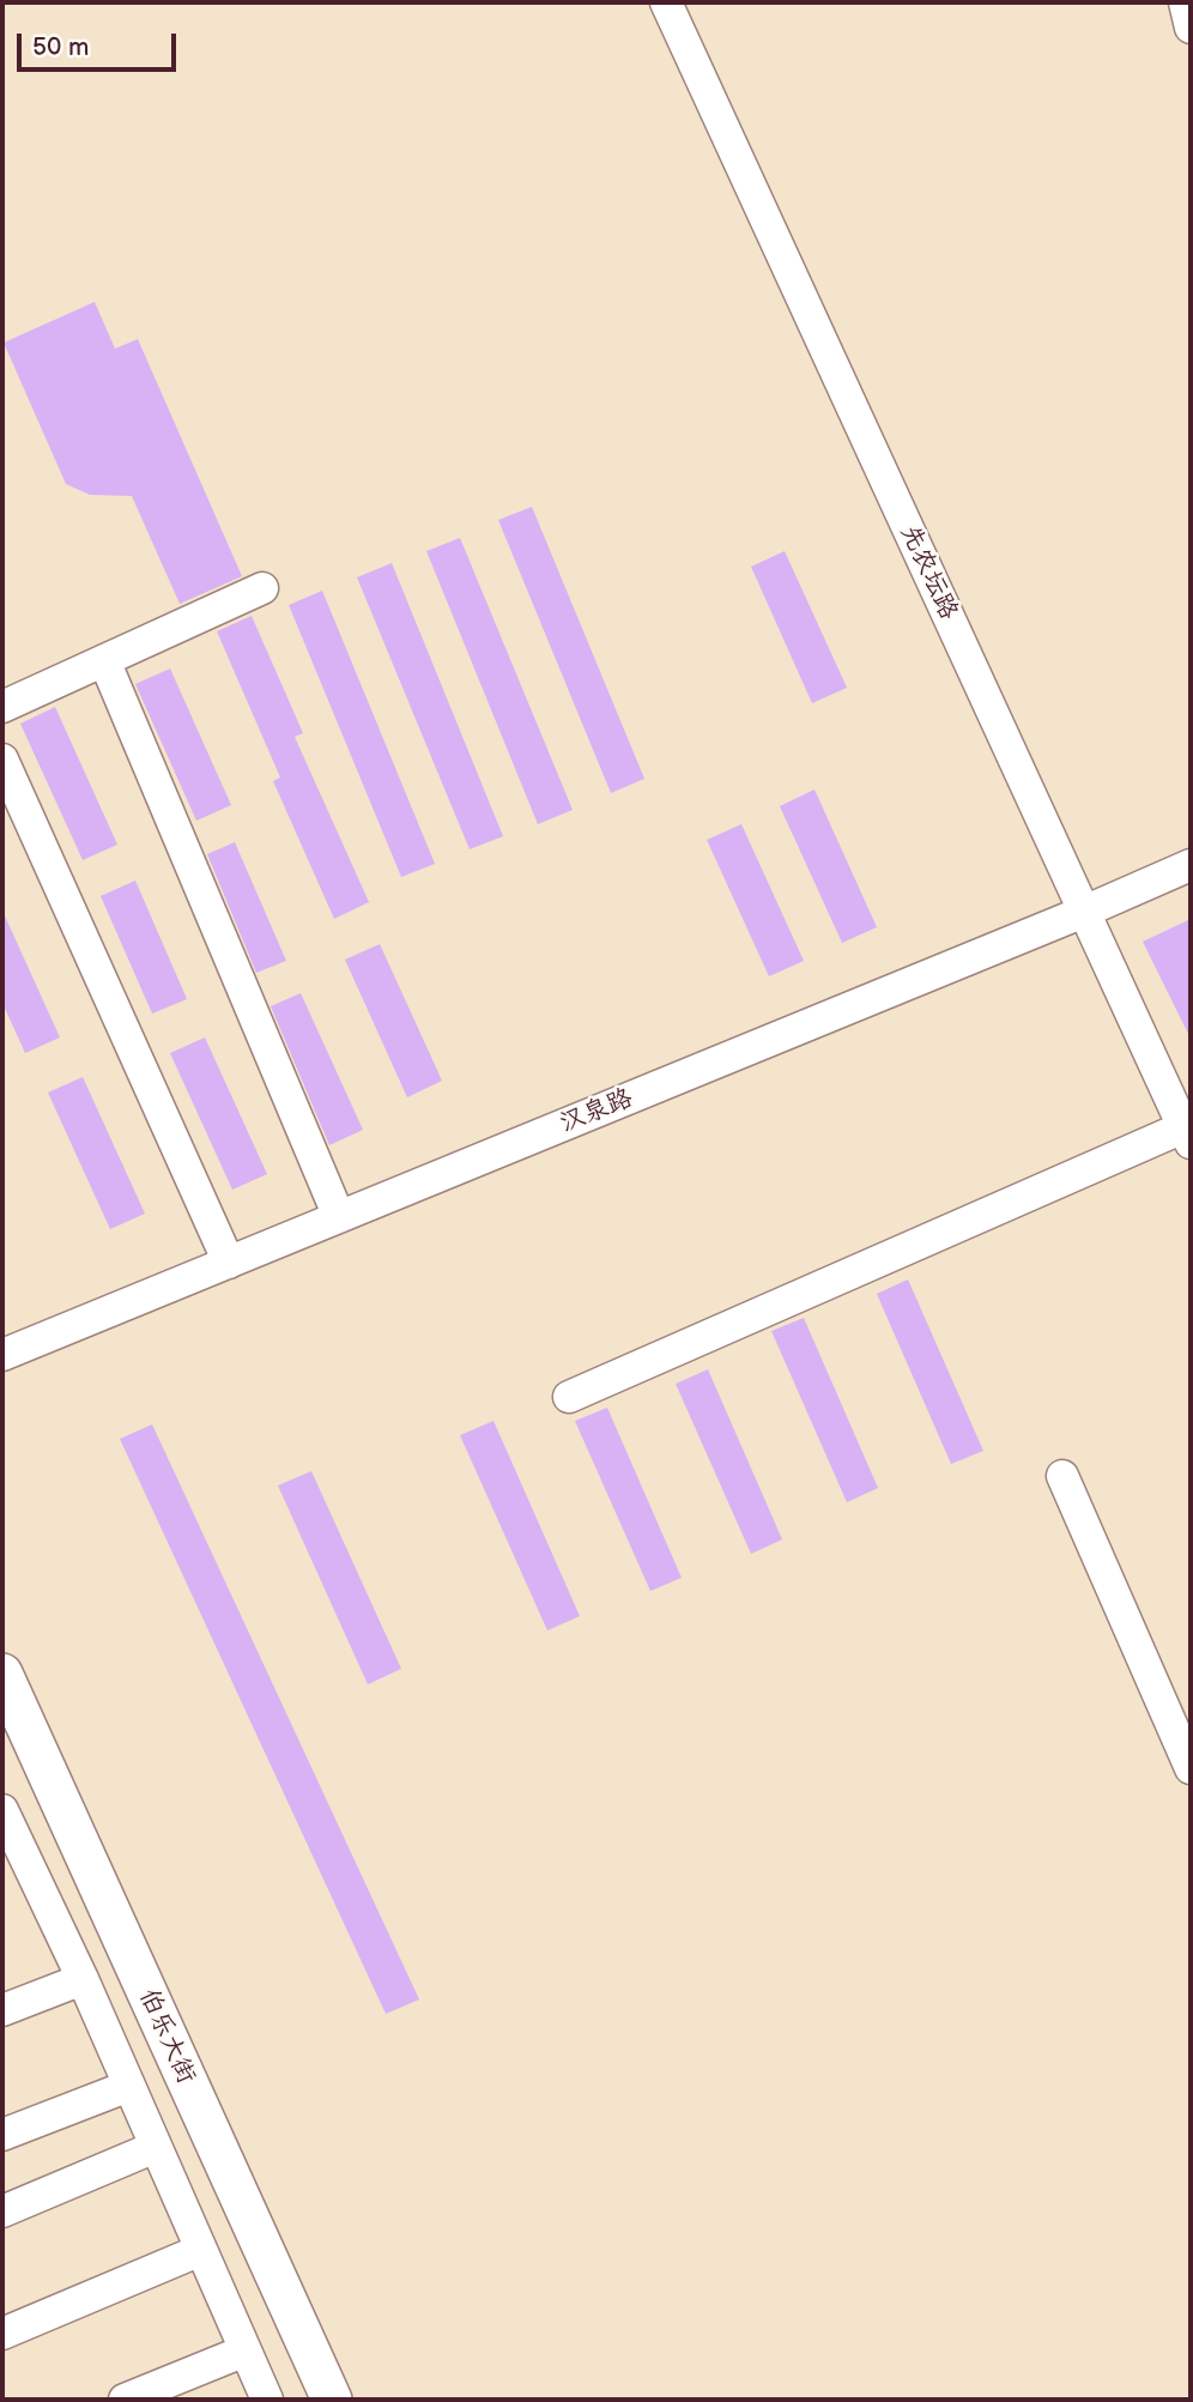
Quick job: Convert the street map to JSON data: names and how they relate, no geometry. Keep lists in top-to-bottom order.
{
  "streets": {
    "main road": ["伯乐大街"],
    "street": ["先农坛路", "汉泉路"]
  },
  "crossings": [
    ["先农坛路", "汉泉路"]
  ],
  "scale_bar": "50 m"
}
